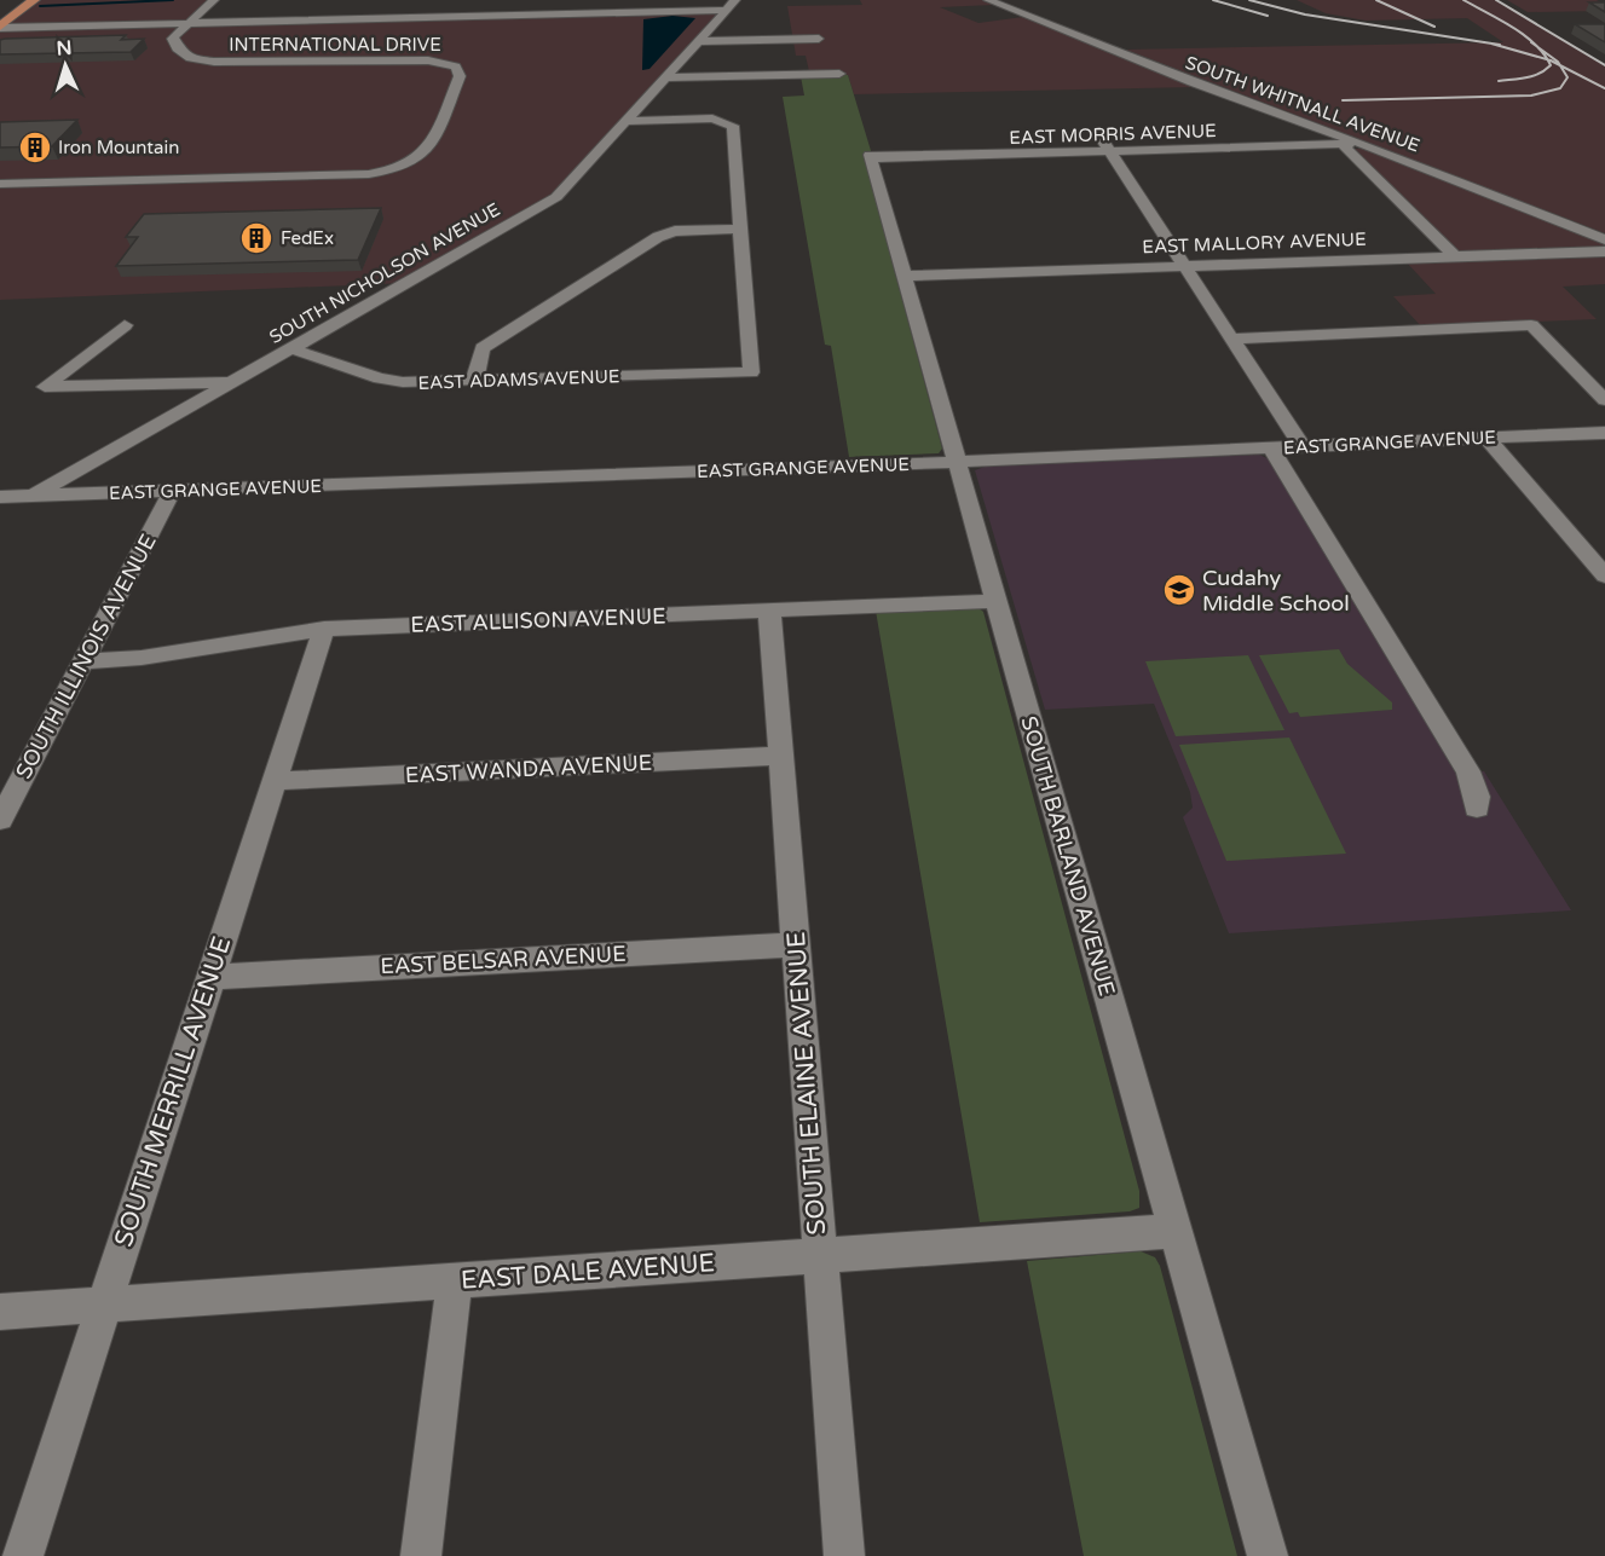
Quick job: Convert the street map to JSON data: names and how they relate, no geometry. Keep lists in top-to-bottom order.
{
  "streets": {
    "street": [
      "INTERNATIONAL DRIVE",
      "SOUTH WHITNALL AVENUE",
      "EAST MORRIS AVENUE",
      "EAST MALLORY AVENUE",
      "SOUTH NICHOLSON AVENUE",
      "EAST ADAMS AVENUE",
      "EAST GRANGE AVENUE",
      "EAST ALLISON AVENUE",
      "SOUTH ILLINOIS AVENUE",
      "EAST WANDA AVENUE",
      "SOUTH BARLAND AVENUE",
      "EAST BELSAR AVENUE",
      "SOUTH ELAINE AVENUE",
      "SOUTH MERRILL AVENUE",
      "EAST DALE AVENUE"
    ]
  },
  "crossings": [
    ["SOUTH WHITNALL AVENUE", "EAST MORRIS AVENUE"],
    ["EAST MORRIS AVENUE", "SOUTH BARLAND AVENUE"],
    ["EAST MALLORY AVENUE", "SOUTH BARLAND AVENUE"],
    ["SOUTH NICHOLSON AVENUE", "EAST ADAMS AVENUE"],
    ["SOUTH NICHOLSON AVENUE", "EAST GRANGE AVENUE"],
    ["EAST GRANGE AVENUE", "SOUTH ILLINOIS AVENUE"],
    ["EAST GRANGE AVENUE", "SOUTH BARLAND AVENUE"],
    ["EAST ALLISON AVENUE", "SOUTH ILLINOIS AVENUE"],
    ["EAST ALLISON AVENUE", "SOUTH BARLAND AVENUE"],
    ["EAST ALLISON AVENUE", "SOUTH ELAINE AVENUE"],
    ["EAST ALLISON AVENUE", "SOUTH MERRILL AVENUE"],
    ["EAST WANDA AVENUE", "SOUTH ELAINE AVENUE"],
    ["EAST WANDA AVENUE", "SOUTH MERRILL AVENUE"],
    ["SOUTH BARLAND AVENUE", "EAST DALE AVENUE"],
    ["EAST BELSAR AVENUE", "SOUTH ELAINE AVENUE"],
    ["EAST BELSAR AVENUE", "SOUTH MERRILL AVENUE"],
    ["SOUTH ELAINE AVENUE", "EAST DALE AVENUE"],
    ["SOUTH MERRILL AVENUE", "EAST DALE AVENUE"]
  ],
  "places": {
    "building": ["Iron Mountain", "FedEx"],
    "school or university": ["Cudahy Middle School"]
  },
  "north": "top"
}
